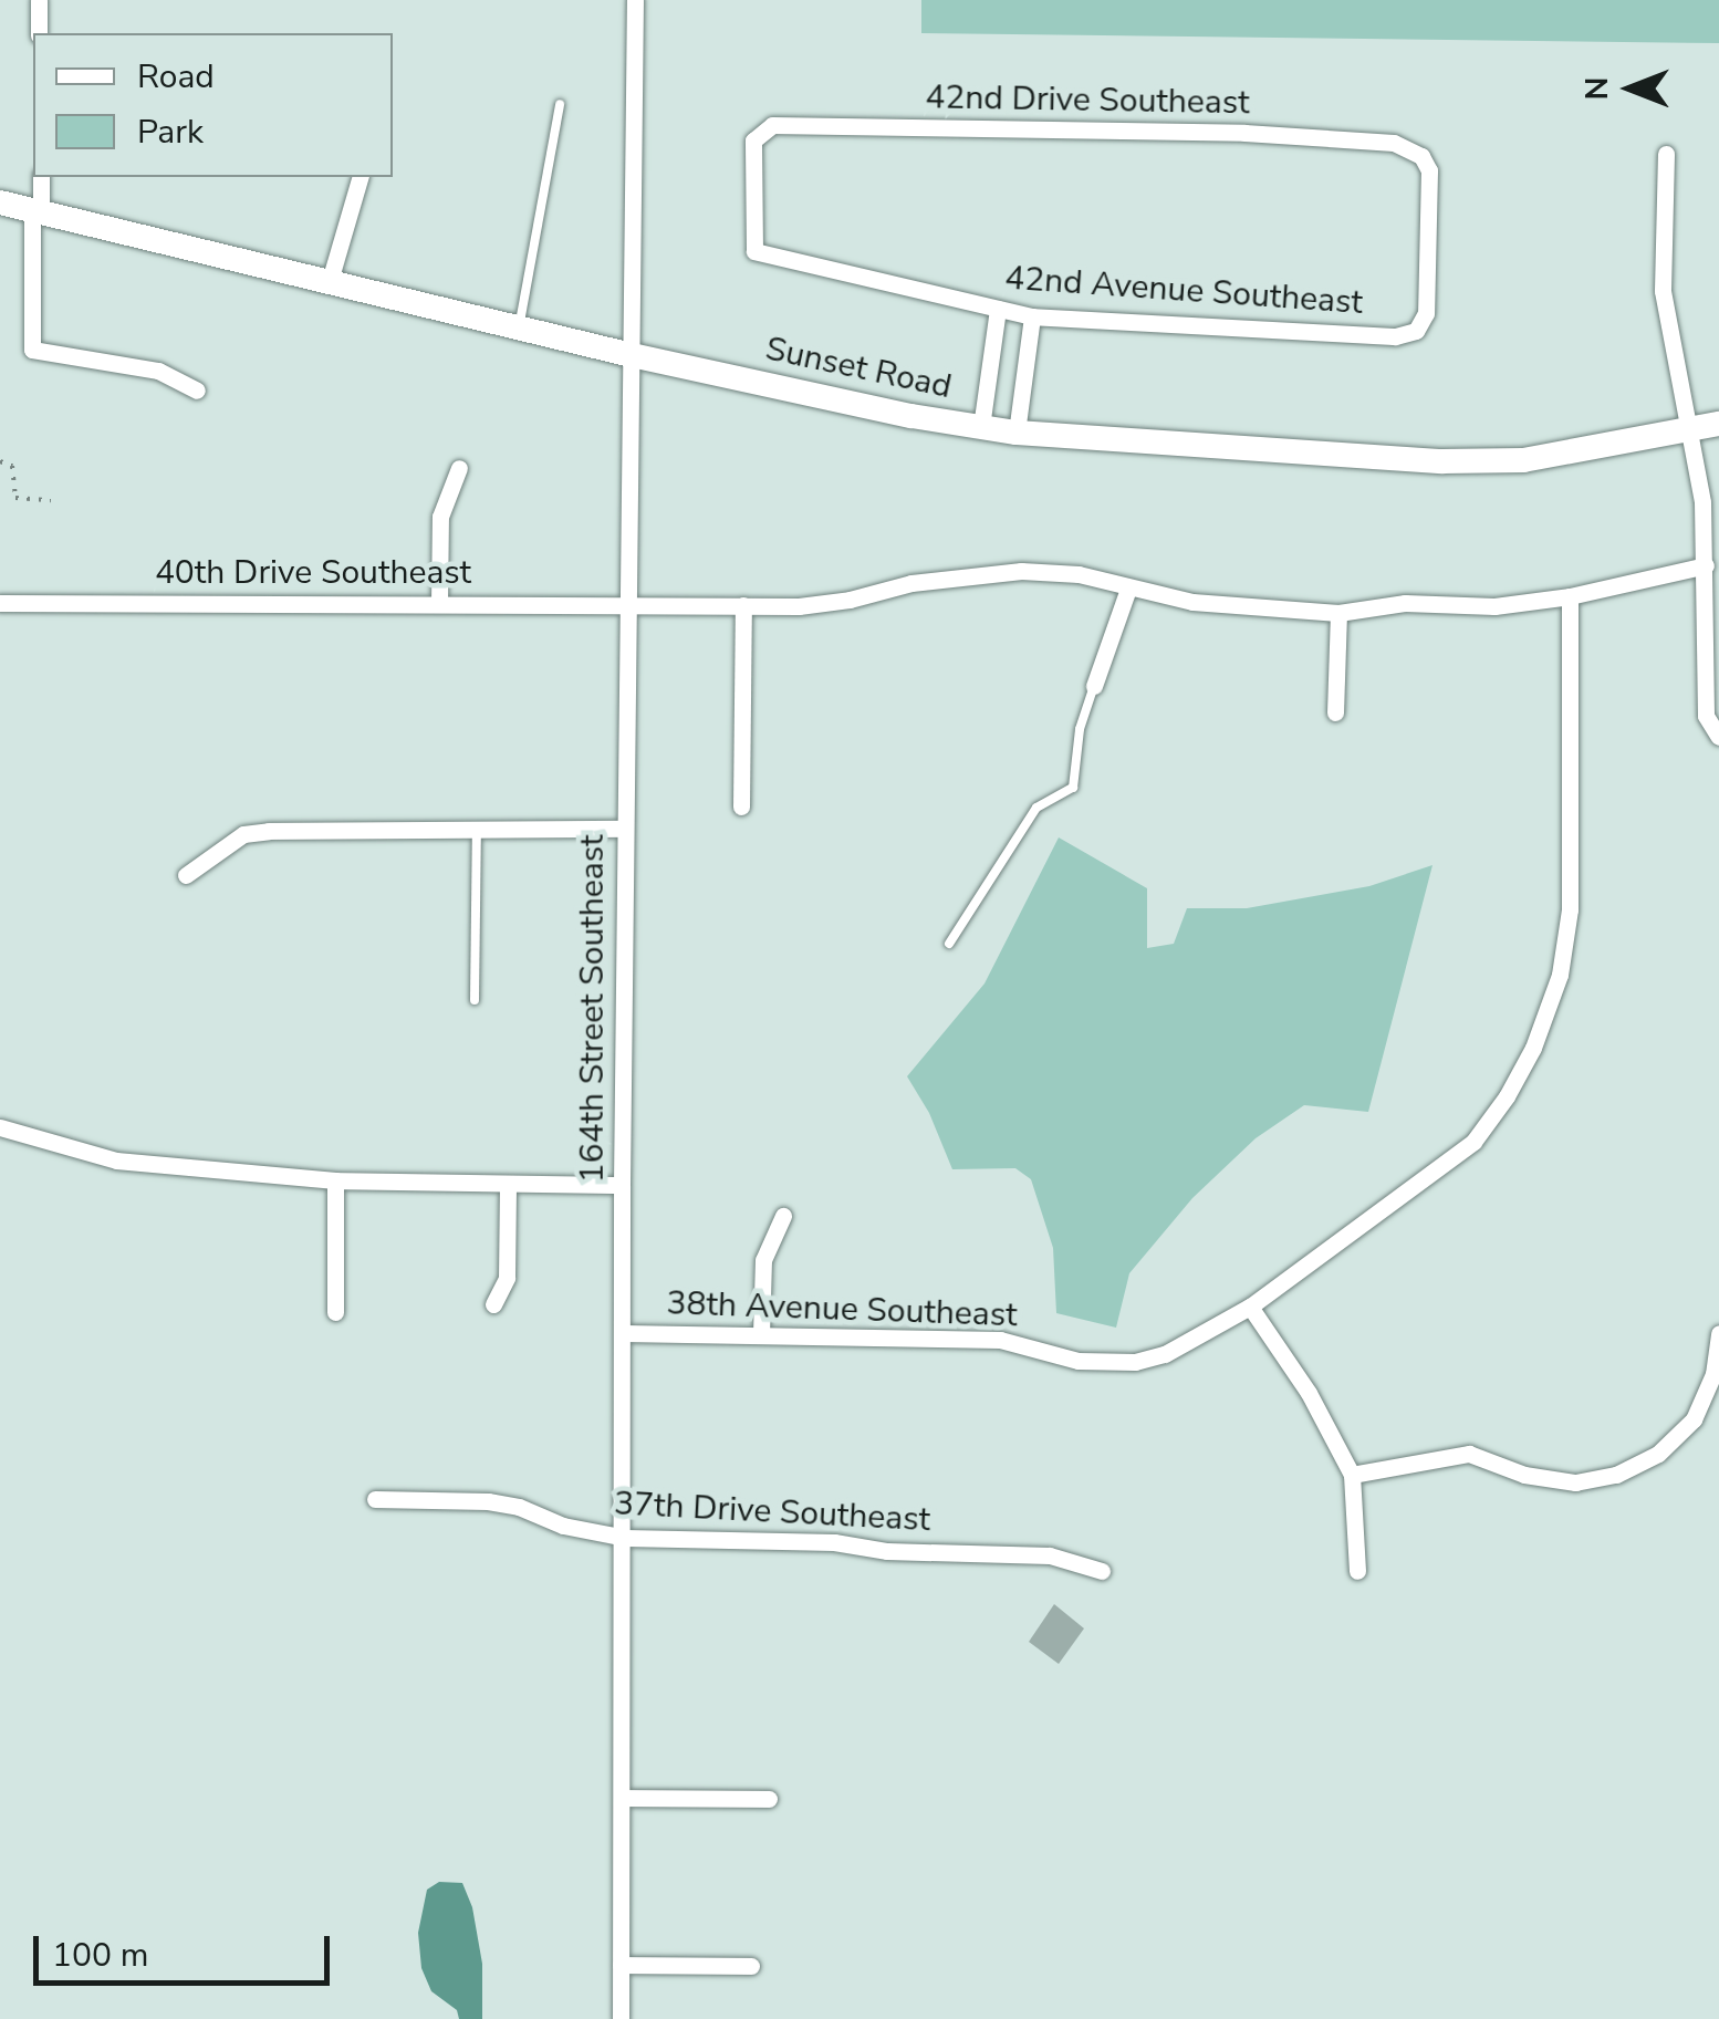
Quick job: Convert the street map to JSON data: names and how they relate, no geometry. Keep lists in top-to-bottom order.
{
  "streets": {
    "street": [
      "42nd Drive Southeast",
      "42nd Avenue Southeast",
      "Sunset Road",
      "40th Drive Southeast",
      "164th Street Southeast",
      "38th Avenue Southeast",
      "37th Drive Southeast"
    ]
  },
  "crossings": [
    ["42nd Drive Southeast", "42nd Avenue Southeast"],
    ["Sunset Road", "164th Street Southeast"],
    ["40th Drive Southeast", "164th Street Southeast"],
    ["40th Drive Southeast", "38th Avenue Southeast"],
    ["164th Street Southeast", "38th Avenue Southeast"],
    ["164th Street Southeast", "37th Drive Southeast"]
  ],
  "legend": ["Road", "Park"],
  "scale_bar": "100 m",
  "north": "left"
}
